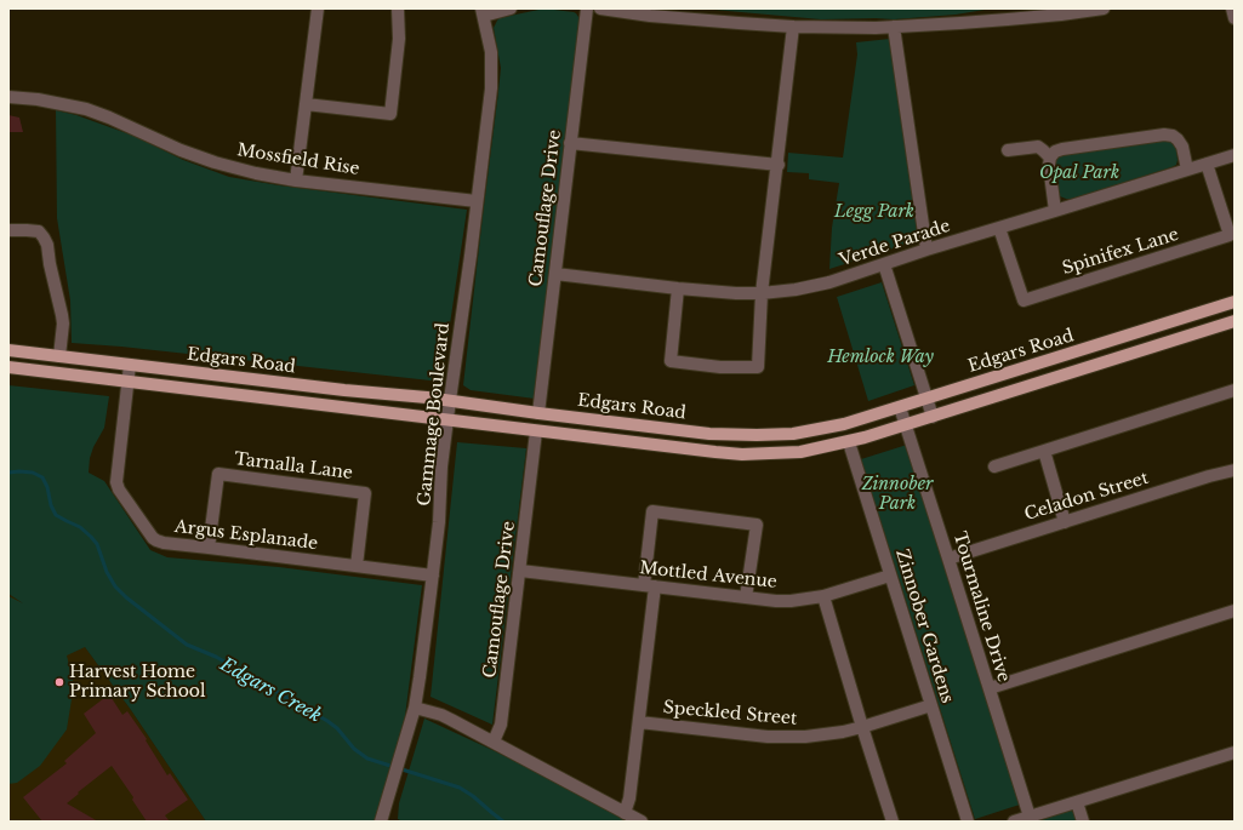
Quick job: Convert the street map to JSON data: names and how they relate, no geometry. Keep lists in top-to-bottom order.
{
  "streets": {
    "main road": ["Edgars Road"],
    "street": [
      "Mossfield Rise",
      "Camouflage Drive",
      "Verde Parade",
      "Spinifex Lane",
      "Gammage Boulevard",
      "Tarnalla Lane",
      "Celadon Street",
      "Argus Esplanade",
      "Mottled Avenue",
      "Tourmaline Drive",
      "Zinnober Gardens",
      "Speckled Street"
    ]
  },
  "crossings": [
    ["Mossfield Rise", "Gammage Boulevard"],
    ["Camouflage Drive", "Verde Parade"],
    ["Camouflage Drive", "Edgars Road"],
    ["Camouflage Drive", "Mottled Avenue"],
    ["Verde Parade", "Spinifex Lane"],
    ["Edgars Road", "Gammage Boulevard"],
    ["Edgars Road", "Argus Esplanade"],
    ["Edgars Road", "Tourmaline Drive"],
    ["Edgars Road", "Zinnober Gardens"],
    ["Gammage Boulevard", "Argus Esplanade"],
    ["Tarnalla Lane", "Argus Esplanade"],
    ["Celadon Street", "Tourmaline Drive"],
    ["Mottled Avenue", "Zinnober Gardens"],
    ["Zinnober Gardens", "Speckled Street"]
  ],
  "water": ["Edgars Creek"],
  "parks": [
    "Opal Park",
    "Legg Park",
    "Hemlock Way",
    "Zinnober Park"
  ],
  "places": ["Harvest Home Primary School"]
}
